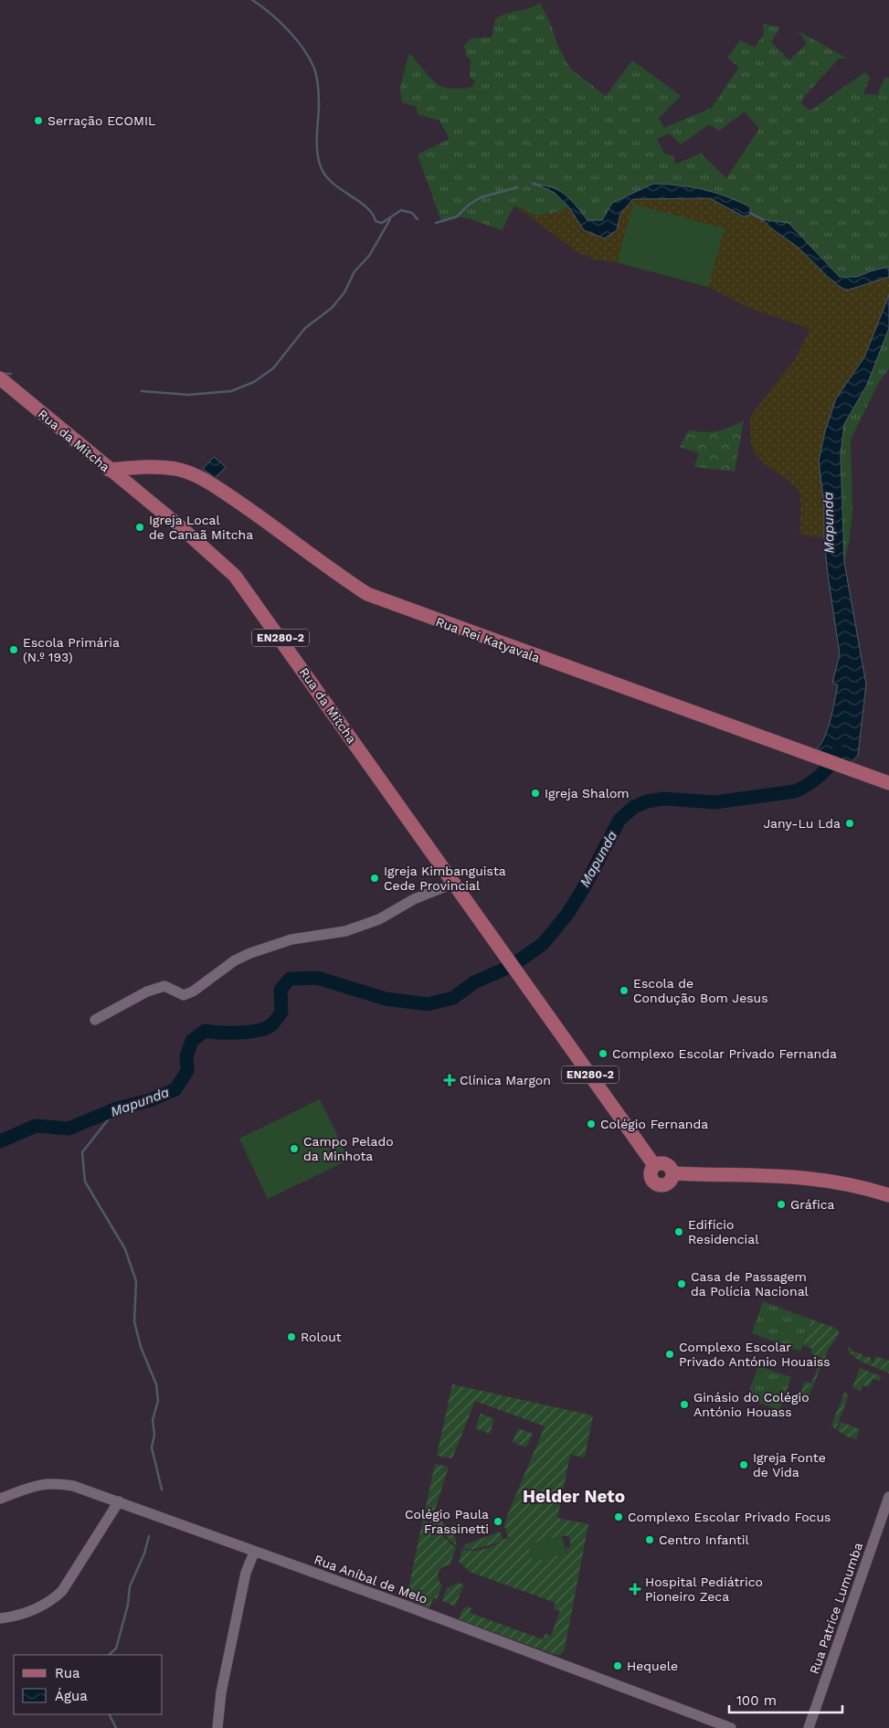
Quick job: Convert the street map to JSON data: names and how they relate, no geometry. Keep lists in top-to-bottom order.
{
  "streets": {
    "main road": ["Rua da Mitcha", "EN280-2", "Rua Rei Katyavala"],
    "street": ["Rua Aníbal de Melo", "Rua Patrice Lumumba"]
  },
  "crossings": [
    ["Rua da Mitcha", "Rua Rei Katyavala"]
  ],
  "districts": ["Helder Neto"],
  "water": ["Mapunda"],
  "places": {
    "other": [
      "Serração ECOMIL",
      "Igreja Local de Canaã Mitcha",
      "Escola Primária (N.º 193)",
      "Igreja Shalom",
      "Jany-Lu Lda",
      "Igreja Kimbanguista Cede Provincial",
      "Escola de Condução Bom Jesus",
      "Complexo Escolar Privado Fernanda",
      "Colégio Fernanda",
      "Campo Pelado da Minhota",
      "Gráfica",
      "Edifício Residencial",
      "Casa de Passagem da Polícia Nacional",
      "Rolout",
      "Complexo Escolar Privado António Houaiss",
      "Ginásio do Colégio António Houass",
      "Igreja Fonte de Vida",
      "Complexo Escolar Privado Focus",
      "Colégio Paula Frassinetti",
      "Centro Infantil",
      "Hequele"
    ],
    "health": ["Clínica Margon", "Hospital Pediátrico Pioneiro Zeca"]
  },
  "legend": ["Rua", "Água"],
  "scale_bar": "100 m"
}
